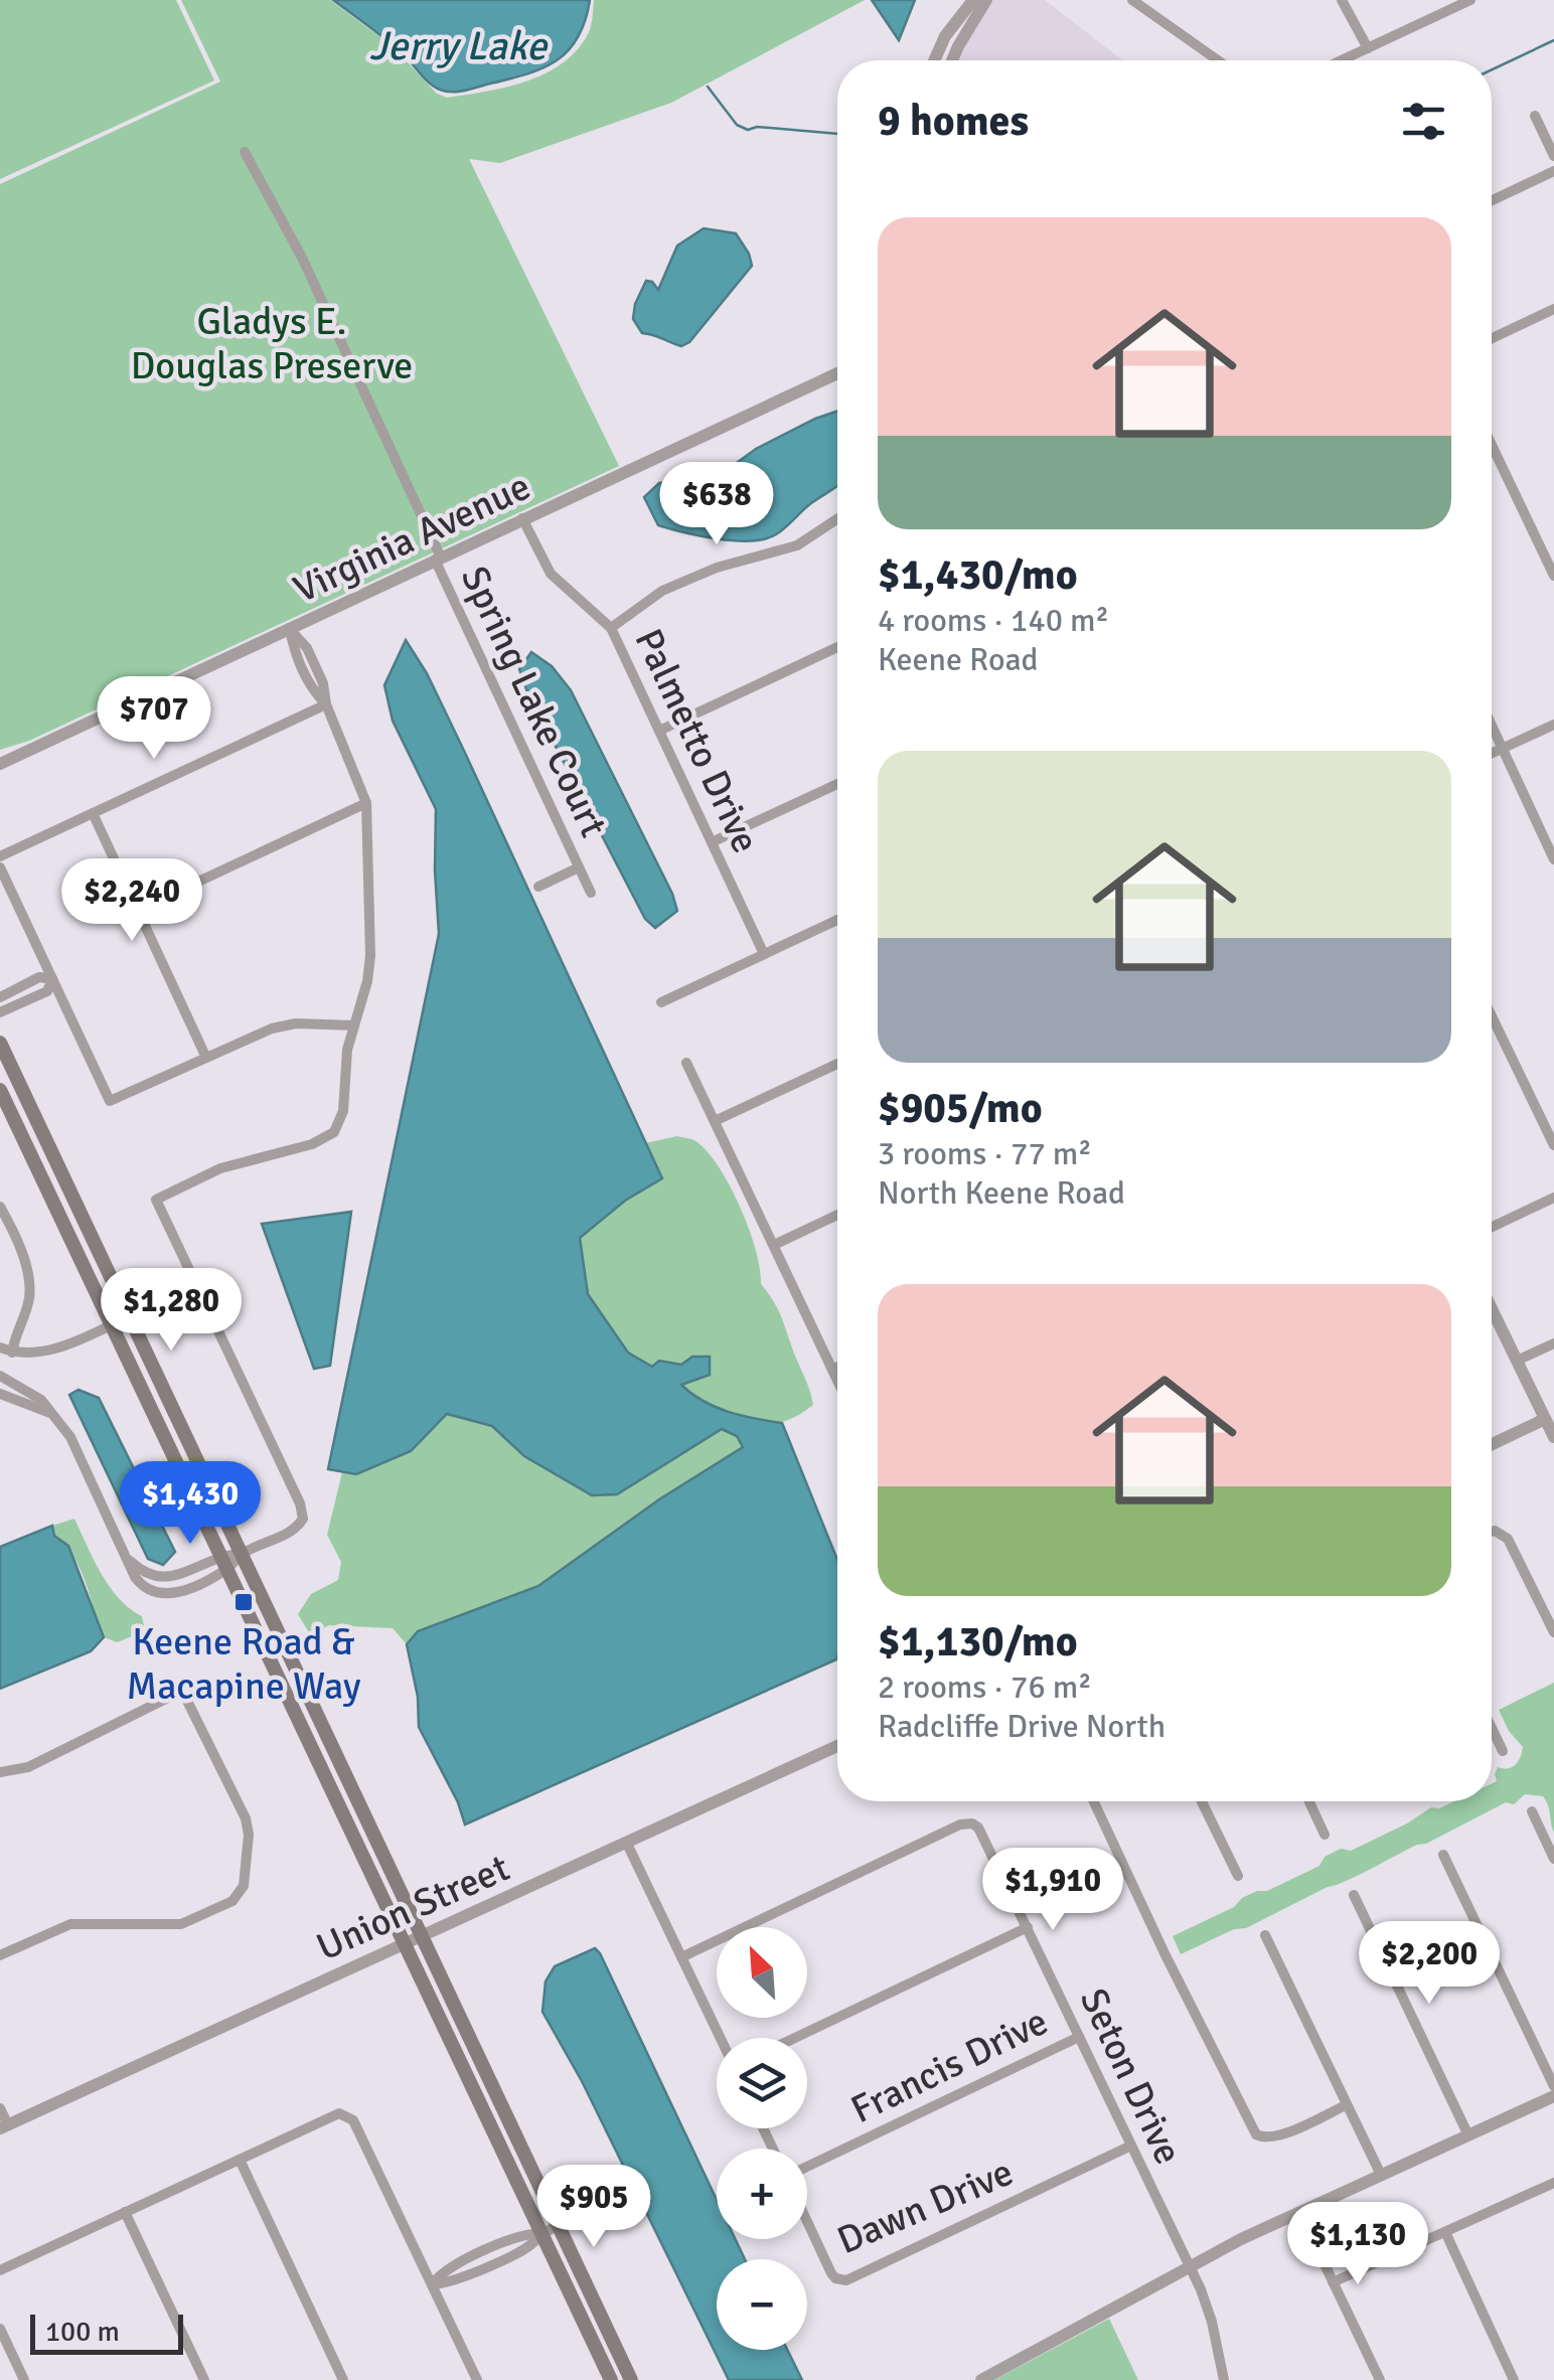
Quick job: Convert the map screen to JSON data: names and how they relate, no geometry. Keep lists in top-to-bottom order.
{
  "streets": {
    "street": [
      "Virginia Avenue",
      "Spring Lake Court",
      "Palmetto Drive",
      "Union Street",
      "Francis Drive",
      "Seton Drive",
      "Dawn Drive"
    ]
  },
  "crossings": [
    ["Virginia Avenue", "Spring Lake Court"],
    ["Virginia Avenue", "Palmetto Drive"],
    ["Francis Drive", "Seton Drive"],
    ["Seton Drive", "Dawn Drive"]
  ],
  "water": ["Jerry Lake"],
  "parks": ["Gladys E. Douglas Preserve"],
  "places": {
    "transit": ["Keene Road & Macapine Way"]
  },
  "scale_bar": "100 m",
  "north": "top left",
  "page": {
    "heading": "9 homes",
    "list": [
      {
        "name": "$1,430/mo",
        "note": "4 rooms · 140 m² · Keene Road"
      },
      {
        "name": "$905/mo",
        "note": "3 rooms · 77 m² · North Keene Road"
      },
      {
        "name": "$1,130/mo",
        "note": "2 rooms · 76 m² · Radcliffe Drive North"
      }
    ],
    "price": [
      "$638",
      "$707",
      "$2,240",
      "$1,280",
      "$1,430",
      "$1,910",
      "$2,200",
      "$905",
      "$1,130"
    ],
    "map_buttons": ["+", "−"],
    "scale": "100 m"
  }
}
